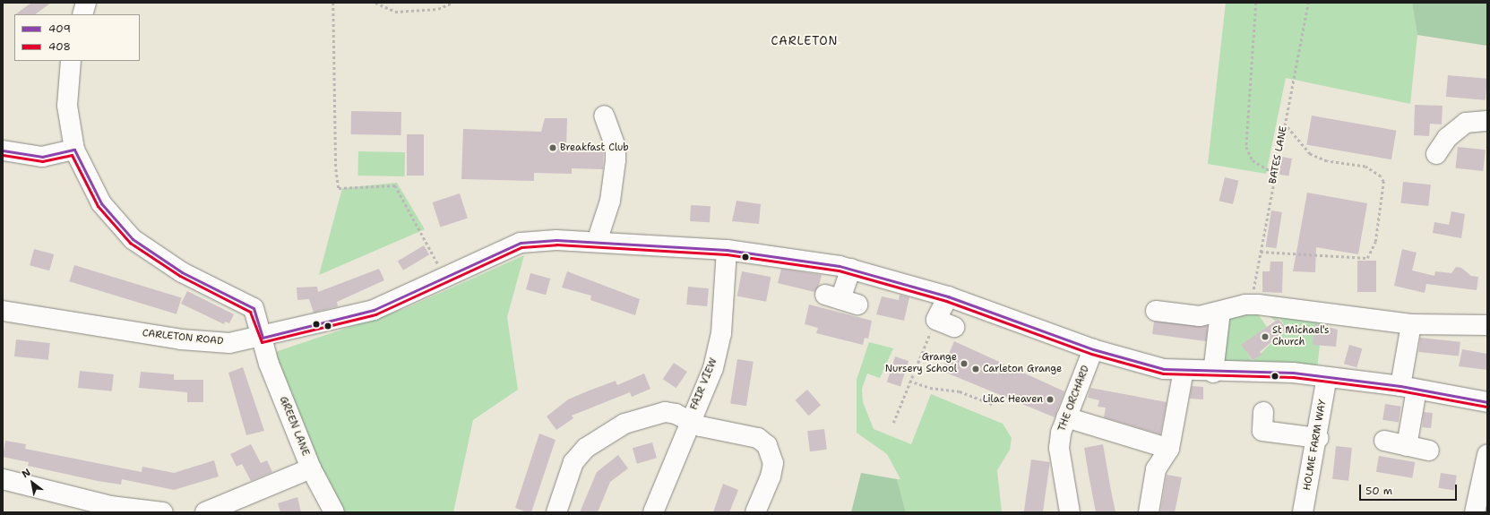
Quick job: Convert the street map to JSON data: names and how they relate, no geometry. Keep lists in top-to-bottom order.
{
  "streets": {
    "street": [
      "CARLETON ROAD",
      "FAIR VIEW",
      "THE ORCHARD",
      "GREEN LANE",
      "HOLME FARM WAY"
    ],
    "path": ["BATES LANE"]
  },
  "crossings": [
    ["CARLETON ROAD", "FAIR VIEW"],
    ["CARLETON ROAD", "THE ORCHARD"],
    ["CARLETON ROAD", "GREEN LANE"],
    ["CARLETON ROAD", "HOLME FARM WAY"]
  ],
  "districts": ["CARLETON"],
  "places": [
    "Breakfast Club",
    "St Michael's Church",
    "Grange Nursery School",
    "Carleton Grange",
    "Lilac Heaven"
  ],
  "lines": ["transit line 409", "transit line 408"],
  "legend": ["409", "408"],
  "scale_bar": "50 m",
  "north": "top left"
}
